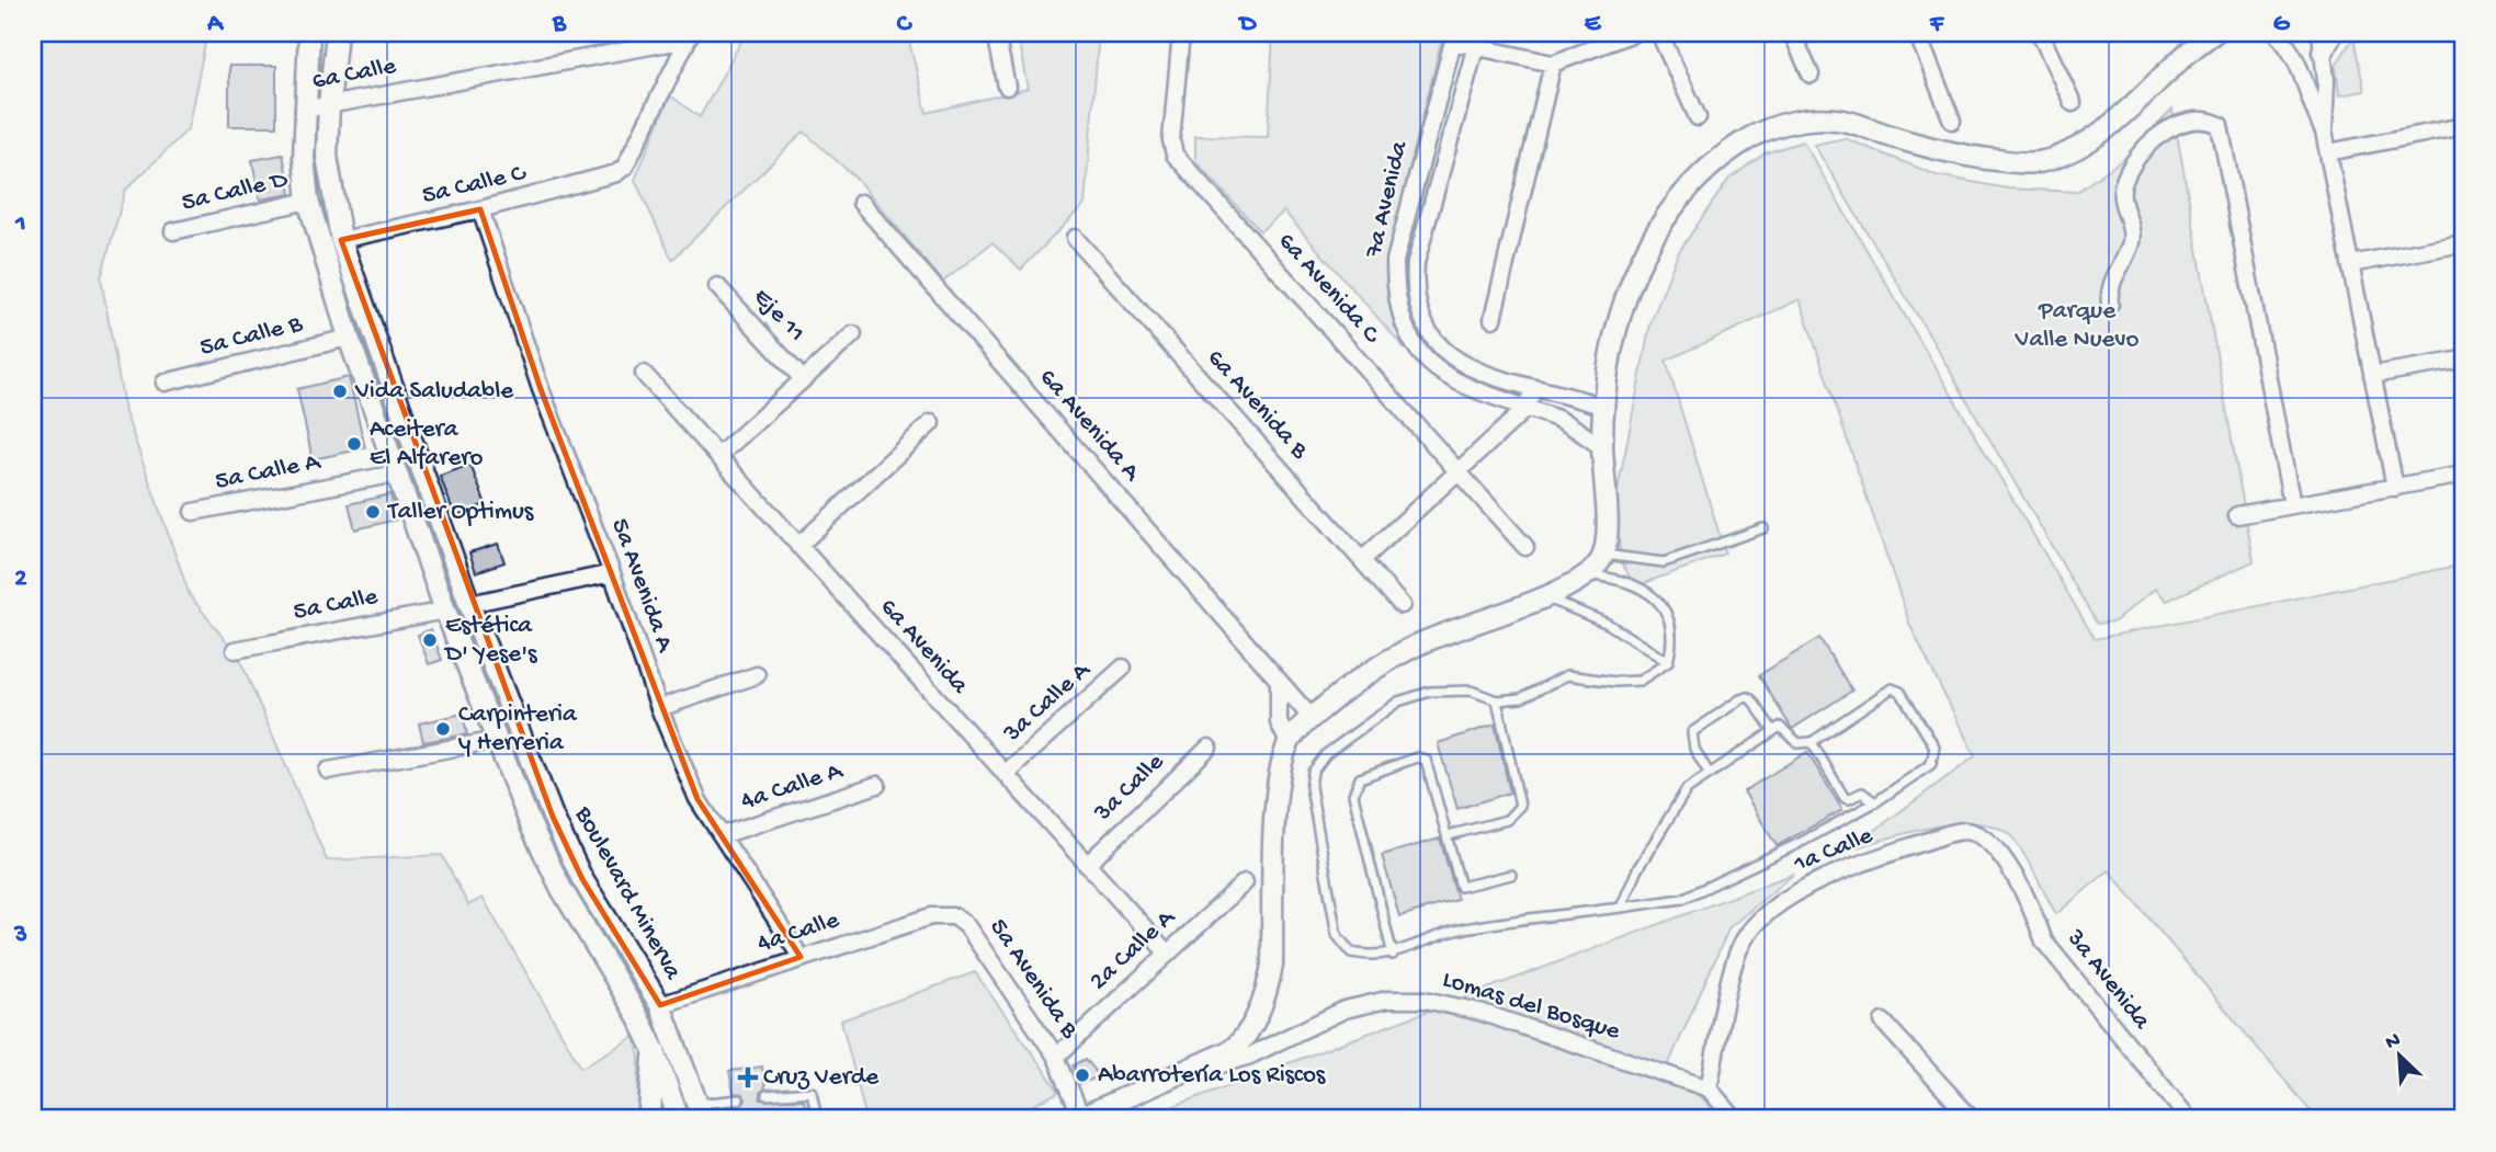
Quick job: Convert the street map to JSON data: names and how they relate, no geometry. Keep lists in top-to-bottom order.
{
  "streets": {
    "street": [
      "6a Calle",
      "5a Calle C",
      "5a Calle D",
      "7a Avenida",
      "6a Avenida C",
      "Eje 11",
      "5a Calle B",
      "6a Avenida B",
      "6a Avenida A",
      "5a Calle A",
      "5a Avenida A",
      "5a Calle",
      "6a Avenida",
      "3a Calle A",
      "4a Calle A",
      "3a Calle",
      "1a Calle",
      "Boulevard Minerva",
      "4a Calle",
      "2a Calle A",
      "5a Avenida B",
      "3a Avenida",
      "Lomas del Bosque"
    ]
  },
  "crossings": [
    ["6a Calle", "5a Calle C"],
    ["6a Calle", "Boulevard Minerva"],
    ["5a Calle C", "5a Avenida A"],
    ["5a Calle C", "Boulevard Minerva"],
    ["5a Calle D", "Boulevard Minerva"],
    ["5a Calle B", "Boulevard Minerva"],
    ["5a Calle A", "Boulevard Minerva"],
    ["5a Avenida A", "4a Calle A"],
    ["5a Avenida A", "4a Calle"],
    ["5a Calle", "Boulevard Minerva"],
    ["6a Avenida", "3a Calle A"],
    ["6a Avenida", "3a Calle"],
    ["6a Avenida", "2a Calle A"],
    ["1a Calle", "3a Avenida"],
    ["1a Calle", "Lomas del Bosque"],
    ["Boulevard Minerva", "4a Calle"],
    ["4a Calle", "5a Avenida B"],
    ["2a Calle A", "5a Avenida B"]
  ],
  "parks": ["Parque Valle Nuevo"],
  "places": {
    "other": [
      "Vida Saludable",
      "Aceitera El Alfarero",
      "Taller Optimus",
      "Estética D' Yese's",
      "Carpinteria y Herreria",
      "Abarrotería Los Riscos"
    ],
    "health": ["Cruz Verde"]
  },
  "north": "top left",
  "grid": {
    "columns": [
      "A",
      "B",
      "C",
      "D",
      "E",
      "F",
      "G"
    ],
    "rows": ["1", "2", "3"]
  }
}
